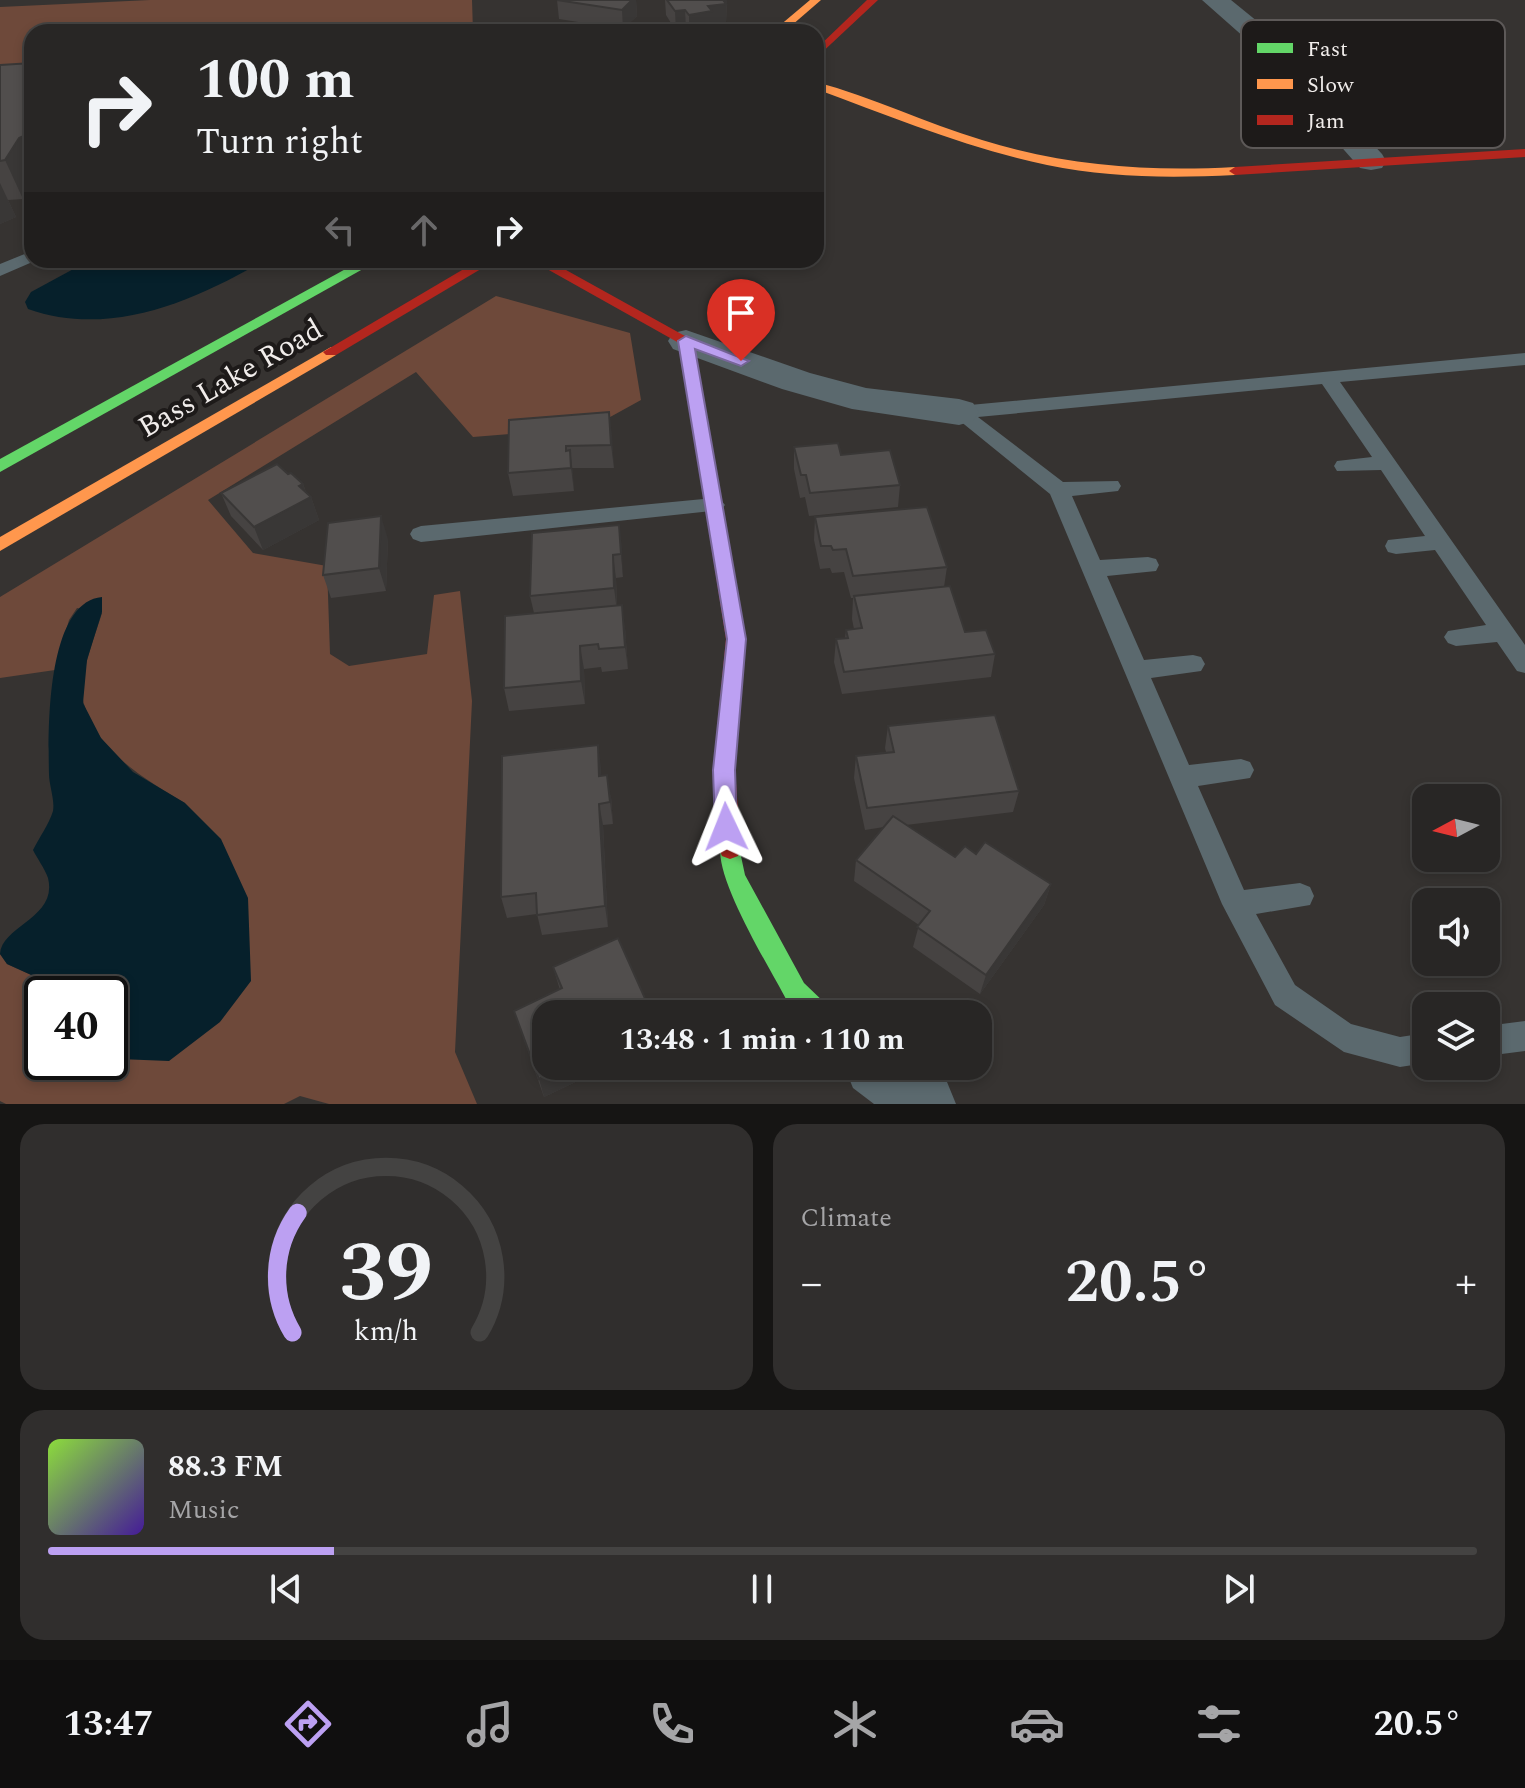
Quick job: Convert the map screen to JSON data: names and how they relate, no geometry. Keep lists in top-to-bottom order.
{
  "streets": {
    "street": ["Bass Lake Road"]
  },
  "legend": ["Fast", "Slow", "Jam"],
  "north": "left",
  "page": {
    "turn": ["100 m", "Turn right"],
    "limit": "40",
    "trip": "13:48 · 1 min · 110 m",
    "tile": "Climate",
    "heat": ["−", "20.5°", "+"],
    "song": ["88.3 FM", "Music"],
    "tabs": ["13:47", "20.5°"],
    "gauge": ["39", "km/h"]
  }
}
